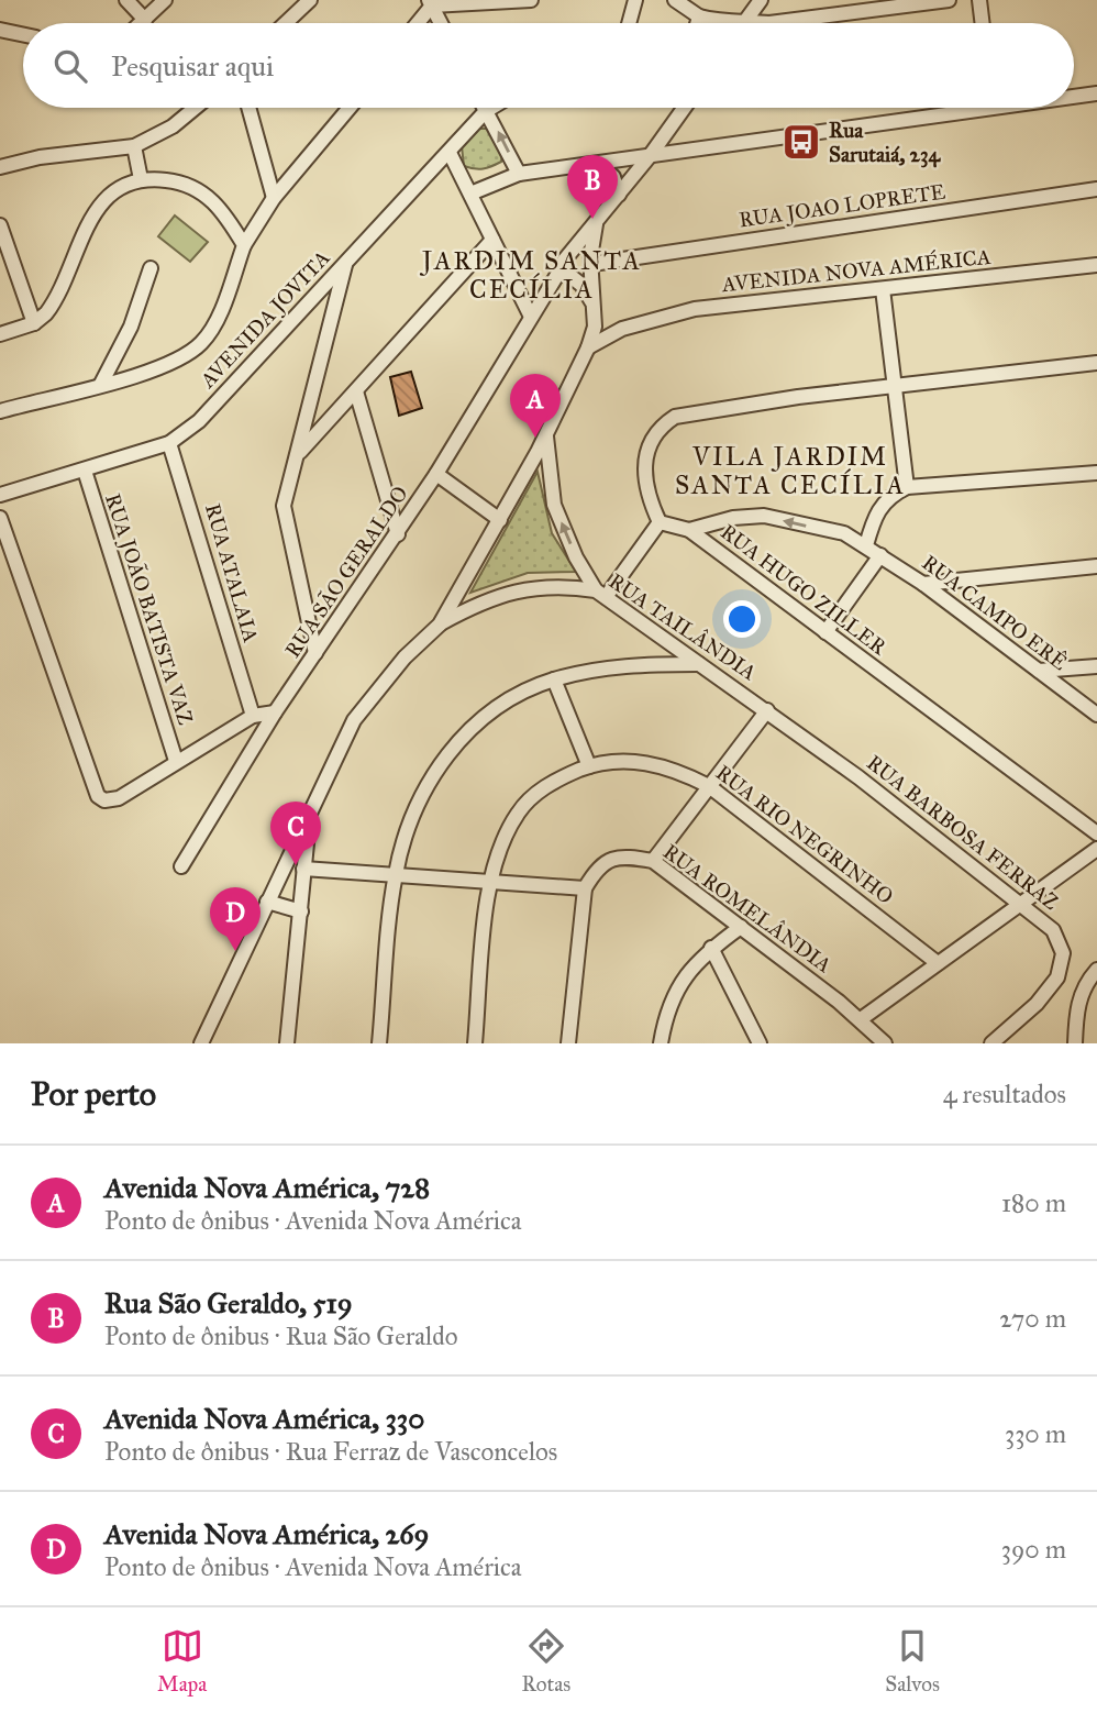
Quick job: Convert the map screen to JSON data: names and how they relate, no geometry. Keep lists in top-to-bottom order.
{
  "streets": {
    "street": [
      "RUA JOAO LOPRETE",
      "AVENIDA NOVA AMÉRICA",
      "AVENIDA JOVITA",
      "RUA SÃO GERALDO",
      "RUA ATALAIA",
      "RUA HUGO ZILLER",
      "RUA JOÃO BATISTA VAZ",
      "RUA CAMPO ERÊ",
      "RUA TAILÂNDIA",
      "RUA BARBOSA FERRAZ",
      "RUA RIO NEGRINHO",
      "RUA ROMELÂNDIA"
    ]
  },
  "crossings": [
    ["RUA JOAO LOPRETE", "RUA SÃO GERALDO"],
    ["AVENIDA JOVITA", "RUA ATALAIA"],
    ["AVENIDA JOVITA", "RUA JOÃO BATISTA VAZ"],
    ["RUA HUGO ZILLER", "RUA CAMPO ERÊ"],
    ["RUA TAILÂNDIA", "RUA BARBOSA FERRAZ"]
  ],
  "one_way": ["RUA CAMPO ERÊ"],
  "districts": ["JARDIM SANTA CECÍLIA", "VILA JARDIM SANTA CECÍLIA"],
  "places": {
    "bus stop": ["Rua Sarutaiá, 234"]
  },
  "page": {
    "search": "Pesquisar aqui",
    "pins": [
      "B",
      "A",
      "C",
      "D"
    ],
    "heading": ["Por perto", "4 resultados"],
    "list": [
      {
        "mark": "A",
        "name": "Avenida Nova América, 728",
        "note": "Ponto de ônibus · Avenida Nova América",
        "value": "180 m"
      },
      {
        "mark": "B",
        "name": "Rua São Geraldo, 519",
        "note": "Ponto de ônibus · Rua São Geraldo",
        "value": "270 m"
      },
      {
        "mark": "C",
        "name": "Avenida Nova América, 330",
        "note": "Ponto de ônibus · Rua Ferraz de Vasconcelos",
        "value": "330 m"
      },
      {
        "mark": "D",
        "name": "Avenida Nova América, 269",
        "note": "Ponto de ônibus · Avenida Nova América",
        "value": "390 m"
      }
    ],
    "nav": ["Mapa", "Rotas", "Salvos"]
  }
}
